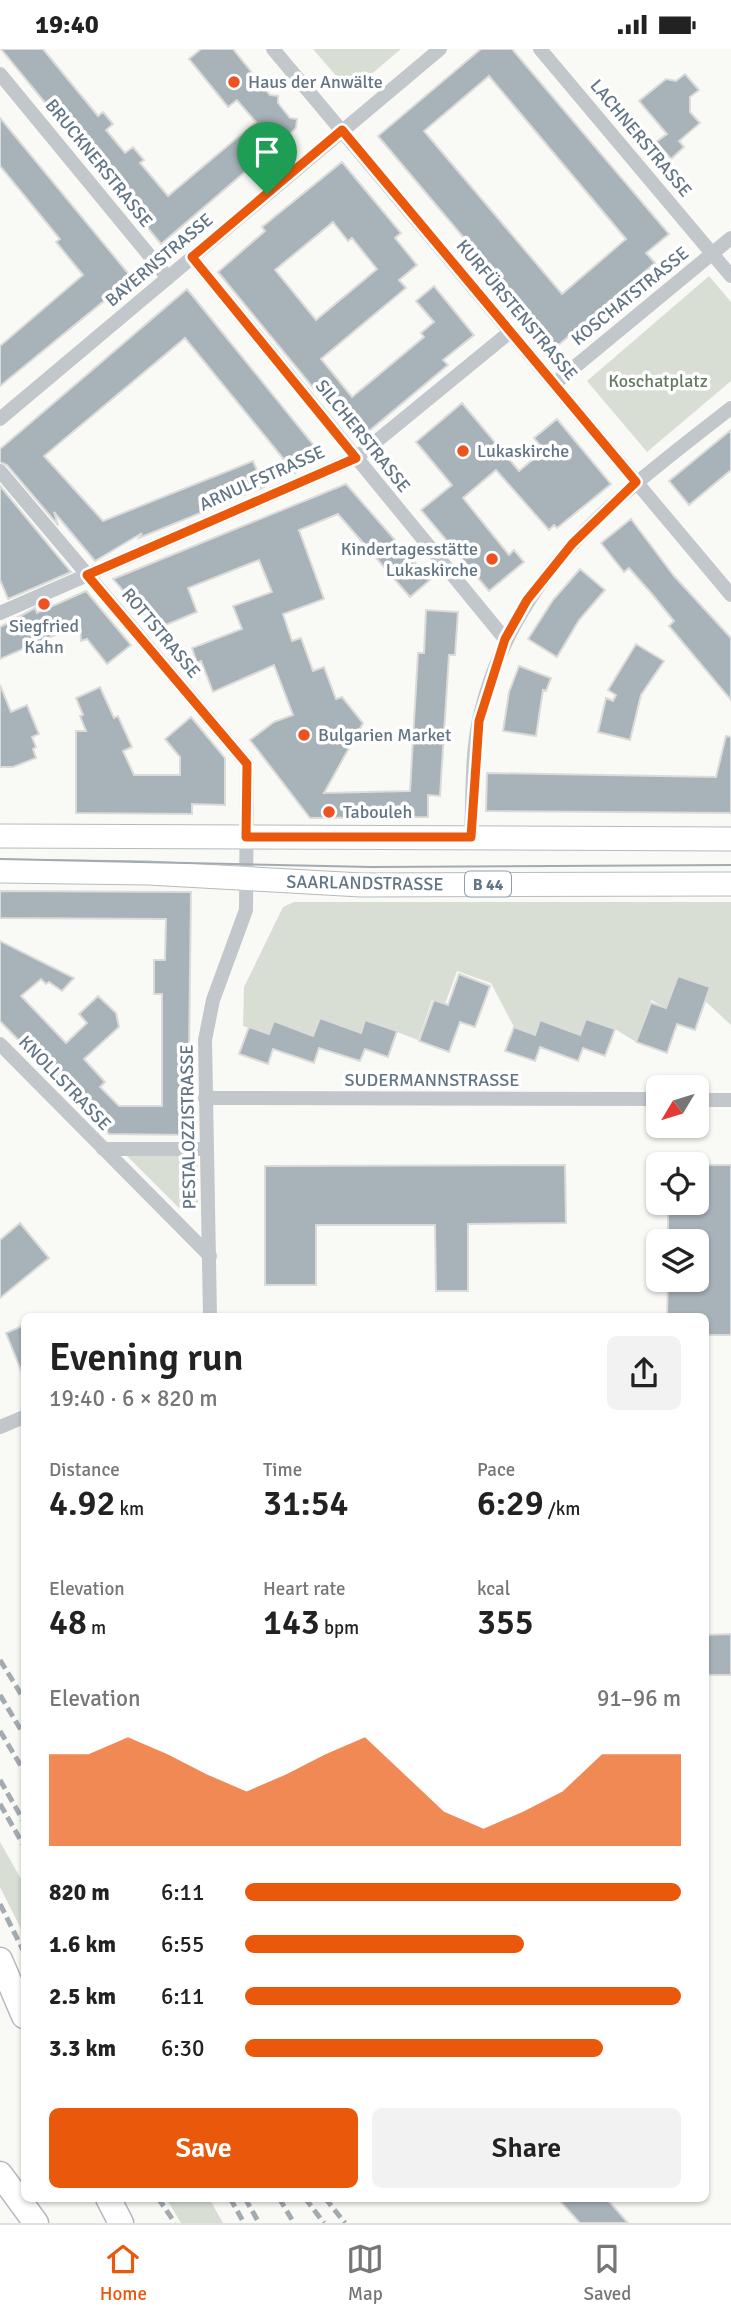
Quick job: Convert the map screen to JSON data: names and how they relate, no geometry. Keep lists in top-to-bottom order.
{
  "streets": {
    "main road": ["SAARLANDSTRASSE", "B 44"],
    "street": [
      "LACHNERSTRASSE",
      "BRUCKNERSTRASSE",
      "BAYERNSTRASSE",
      "KOSCHATSTRASSE",
      "KURFÜRSTENSTRASSE",
      "SILCHERSTRASSE",
      "ARNULFSTRASSE",
      "ROTTSTRASSE",
      "SUDERMANNSTRASSE",
      "KNOLLSTRASSE",
      "PESTALOZZISTRASSE"
    ]
  },
  "crossings": [
    ["LACHNERSTRASSE", "KOSCHATSTRASSE"],
    ["BRUCKNERSTRASSE", "BAYERNSTRASSE"],
    ["BAYERNSTRASSE", "KURFÜRSTENSTRASSE"],
    ["BAYERNSTRASSE", "SILCHERSTRASSE"],
    ["KOSCHATSTRASSE", "KURFÜRSTENSTRASSE"],
    ["KURFÜRSTENSTRASSE", "ARNULFSTRASSE"],
    ["SILCHERSTRASSE", "ARNULFSTRASSE"],
    ["ARNULFSTRASSE", "ROTTSTRASSE"],
    ["ROTTSTRASSE", "SAARLANDSTRASSE"],
    ["ROTTSTRASSE", "PESTALOZZISTRASSE"],
    ["SAARLANDSTRASSE", "PESTALOZZISTRASSE"],
    ["SUDERMANNSTRASSE", "PESTALOZZISTRASSE"],
    ["KNOLLSTRASSE", "PESTALOZZISTRASSE"]
  ],
  "parks": ["Koschatplatz"],
  "places": [
    "Haus der Anwälte",
    "Lukaskirche",
    "Kindertagesstätte Lukaskirche",
    "Siegfried Kahn",
    "Bulgarien Market",
    "Tabouleh"
  ],
  "north": "bottom left",
  "page": {
    "status": "19:40",
    "heading": ["Evening run", "19:40 · 6 × 820 m"],
    "stats": [
      ["Distance", "4.92 km"],
      ["Time", "31:54"],
      ["Pace", "6:29 /km"],
      ["Elevation", "48 m"],
      ["Heart rate", "143 bpm"],
      ["kcal", "355"]
    ],
    "chart": ["Elevation", "91–96 m"],
    "list": [
      {
        "name": "820 m",
        "note": "6:11"
      },
      {
        "name": "1.6 km",
        "note": "6:55"
      },
      {
        "name": "2.5 km",
        "note": "6:11"
      },
      {
        "name": "3.3 km",
        "note": "6:30"
      }
    ],
    "buttons": ["Save", "Share"],
    "tabs": ["Home", "Map", "Saved"]
  }
}
